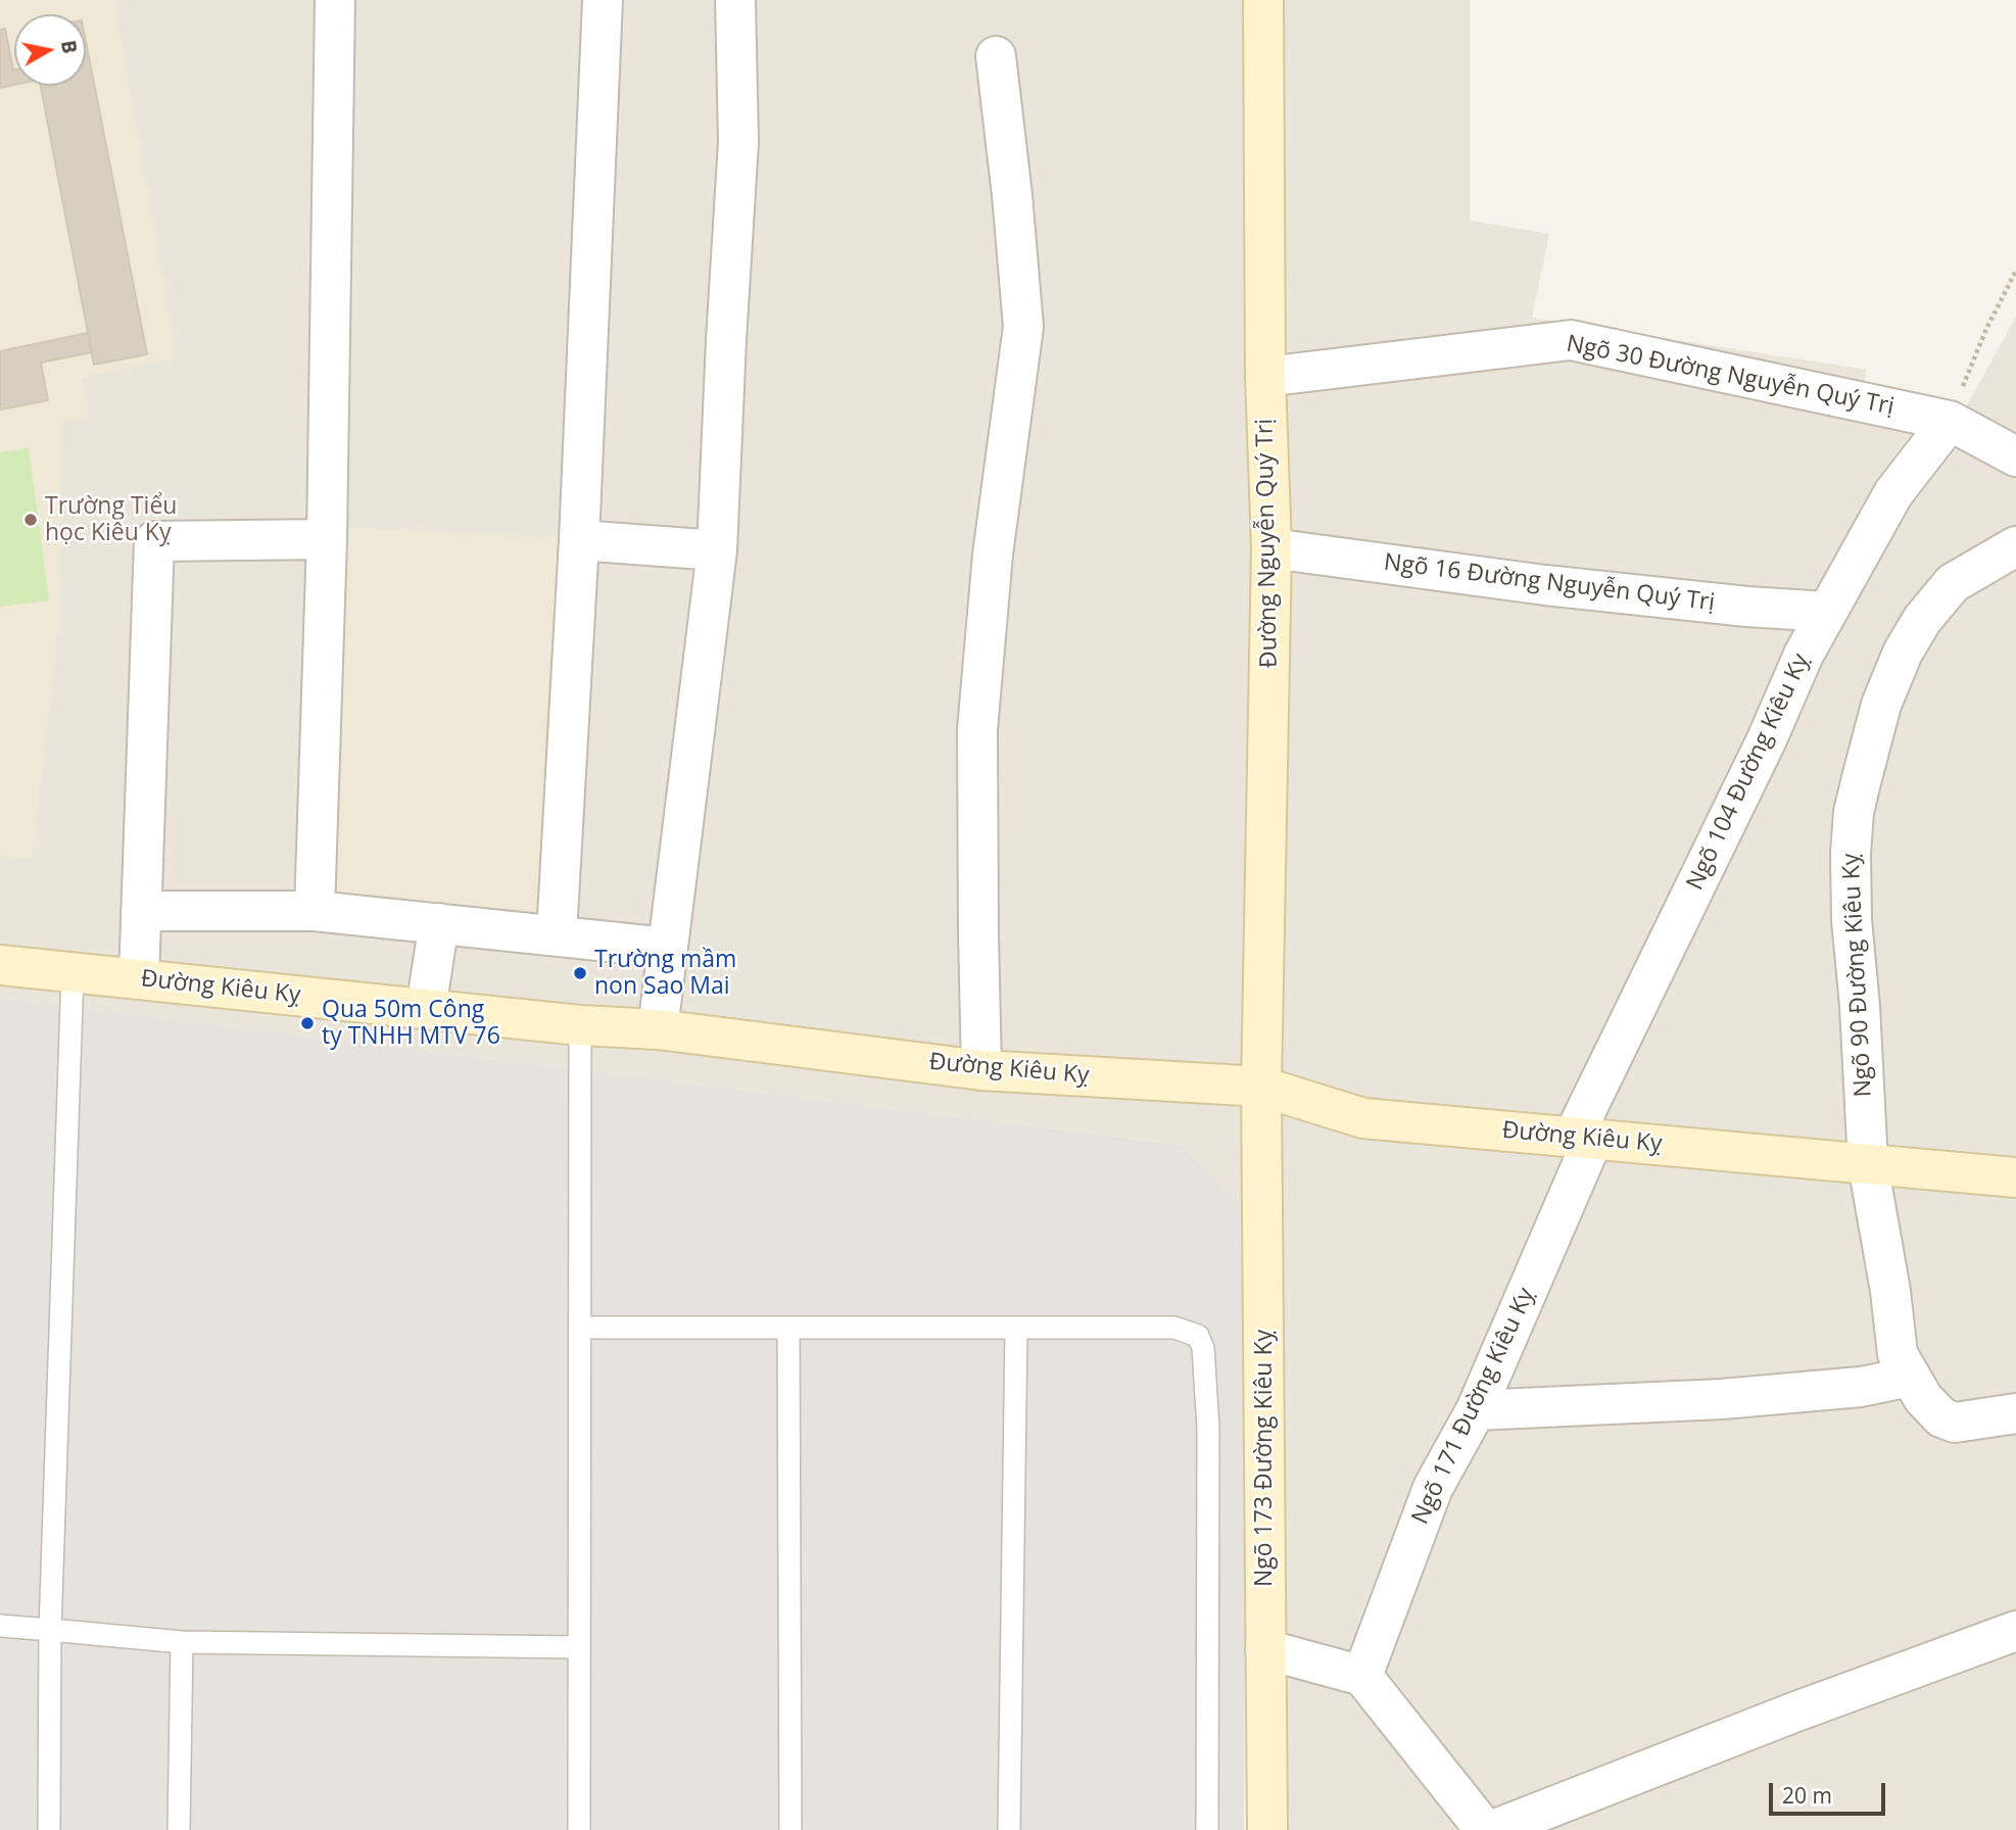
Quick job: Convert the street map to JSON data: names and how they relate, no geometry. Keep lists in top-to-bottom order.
{
  "streets": {
    "main road": ["Đường Nguyễn Quý Trị", "Đường Kiêu Kỵ", "Ngõ 173 Đường Kiêu Kỵ"],
    "street": [
      "Ngõ 30 Đường Nguyễn Quý Trị",
      "Ngõ 16 Đường Nguyễn Quý Trị",
      "Ngõ 104 Đường Kiêu Kỵ",
      "Ngõ 90 Đường Kiêu Kỵ",
      "Ngõ 171 Đường Kiêu Kỵ"
    ]
  },
  "crossings": [
    ["Ngõ 30 Đường Nguyễn Quý Trị", "Đường Nguyễn Quý Trị"],
    ["Ngõ 30 Đường Nguyễn Quý Trị", "Ngõ 104 Đường Kiêu Kỵ"],
    ["Đường Nguyễn Quý Trị", "Ngõ 16 Đường Nguyễn Quý Trị"],
    ["Đường Nguyễn Quý Trị", "Đường Kiêu Kỵ"],
    ["Đường Nguyễn Quý Trị", "Ngõ 173 Đường Kiêu Kỵ"],
    ["Ngõ 16 Đường Nguyễn Quý Trị", "Ngõ 104 Đường Kiêu Kỵ"],
    ["Ngõ 104 Đường Kiêu Kỵ", "Đường Kiêu Kỵ"],
    ["Ngõ 104 Đường Kiêu Kỵ", "Ngõ 171 Đường Kiêu Kỵ"],
    ["Ngõ 90 Đường Kiêu Kỵ", "Đường Kiêu Kỵ"],
    ["Đường Kiêu Kỵ", "Ngõ 171 Đường Kiêu Kỵ"],
    ["Đường Kiêu Kỵ", "Ngõ 173 Đường Kiêu Kỵ"]
  ],
  "places": ["Trường Tiểu học Kiêu Kỵ", "Trường mầm non Sao Mai", "Qua 50m Công ty TNHH MTV 76"],
  "scale_bar": "20 m",
  "north": "right"
}
